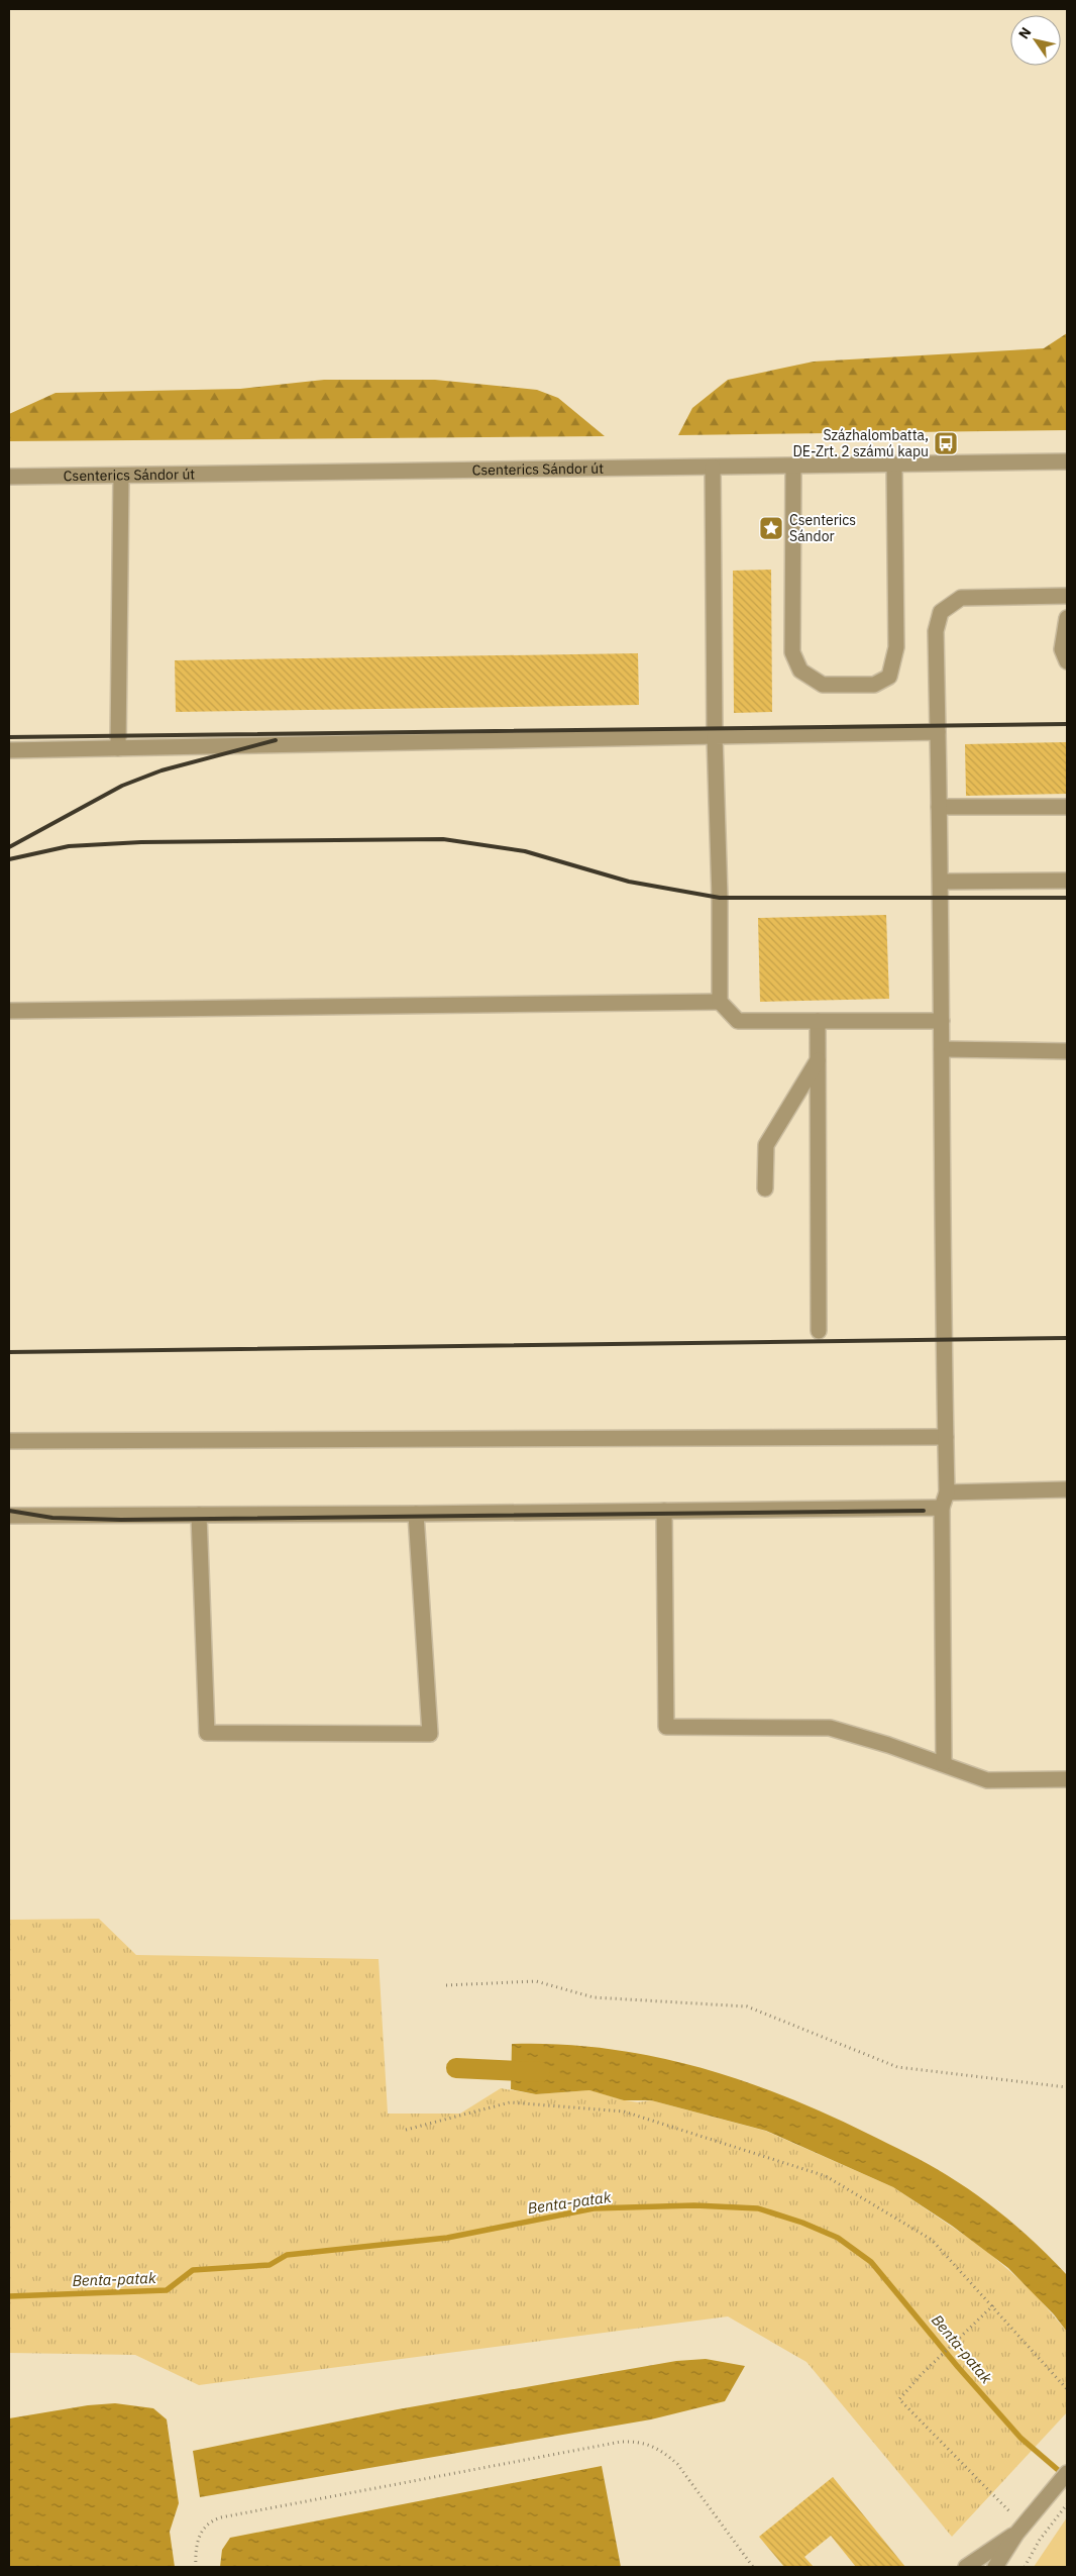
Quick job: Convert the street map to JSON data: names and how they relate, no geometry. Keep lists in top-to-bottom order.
{
  "streets": {
    "street": ["Csenterics Sándor út"]
  },
  "water": ["Benta-patak"],
  "places": {
    "bus stop": ["Százhalombatta, DE-Zrt. 2 számú kapu"],
    "place": ["Csenterics Sándor"]
  },
  "north": "top left"
}
